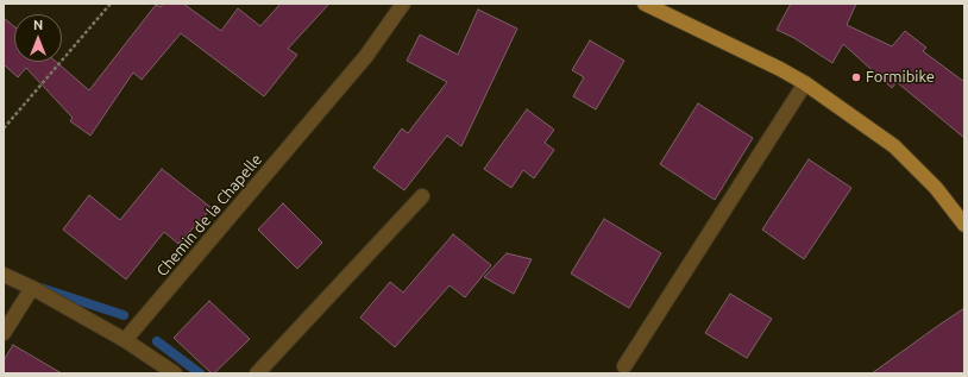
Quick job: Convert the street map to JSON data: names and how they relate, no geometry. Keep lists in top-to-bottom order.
{
  "streets": {
    "street": ["Chemin de la Chapelle"]
  },
  "places": ["Formibike"],
  "north": "top"
}
